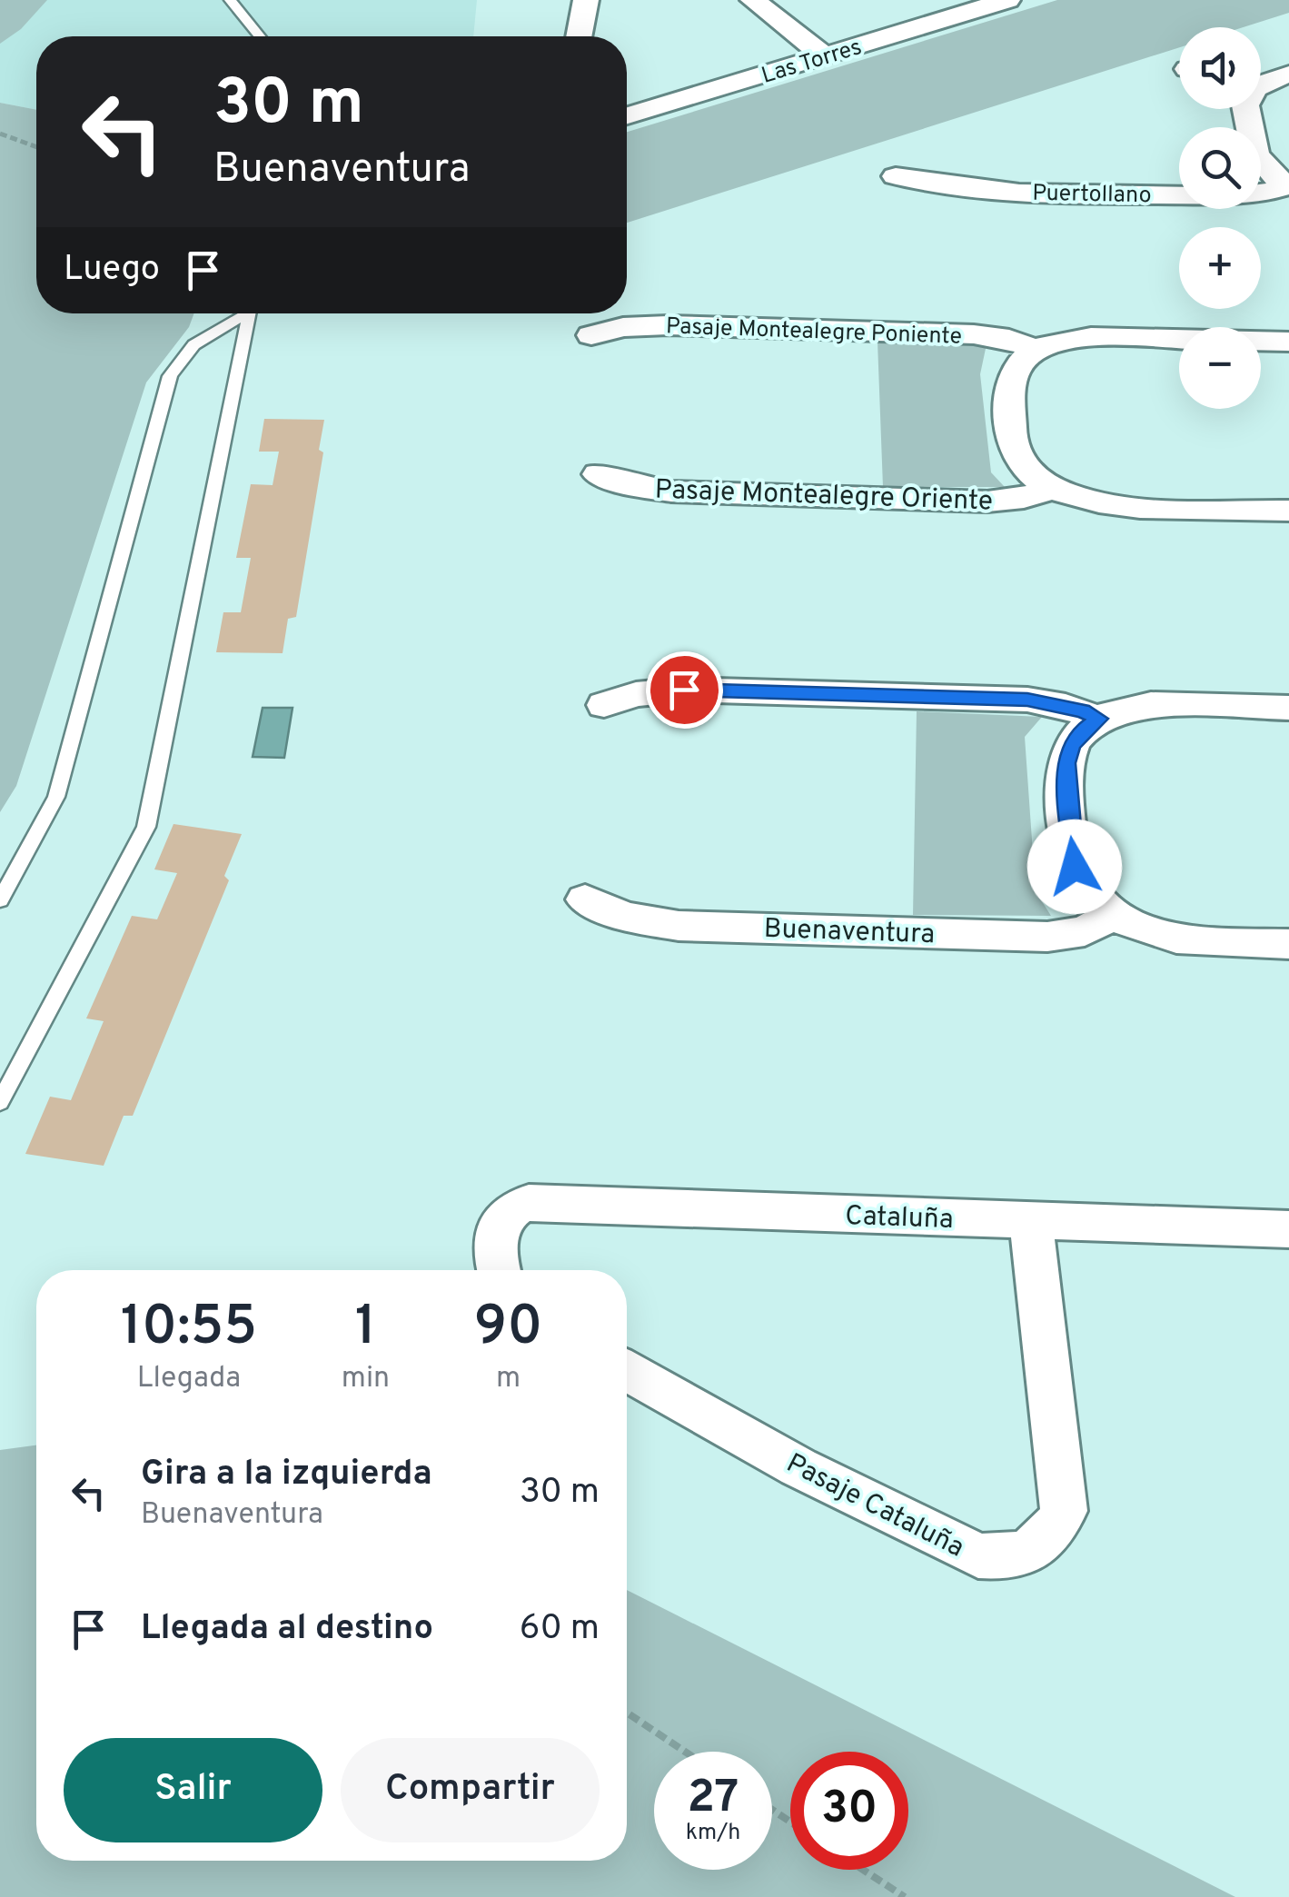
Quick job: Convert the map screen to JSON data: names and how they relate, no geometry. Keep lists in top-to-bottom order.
{
  "streets": {
    "street": [
      "Las Torres",
      "Puertollano",
      "Pasaje Montealegre Poniente",
      "Pasaje Montealegre Oriente",
      "Buenaventura",
      "Cataluña",
      "Pasaje Cataluña"
    ]
  },
  "crossings": [
    ["Cataluña", "Pasaje Cataluña"]
  ],
  "page": {
    "map_buttons": ["+", "−"],
    "turn": ["30 m", "Buenaventura"],
    "then": "Luego",
    "eta": [
      "10:55",
      "Llegada",
      "1",
      "min",
      "90",
      "m"
    ],
    "list": [
      {
        "name": "Gira a la izquierda",
        "note": "Buenaventura",
        "value": "30 m"
      },
      {
        "name": "Llegada al destino",
        "value": "60 m"
      }
    ],
    "buttons": ["Salir", "Compartir"],
    "speed": "27 km/h",
    "limit": "30"
  }
}
